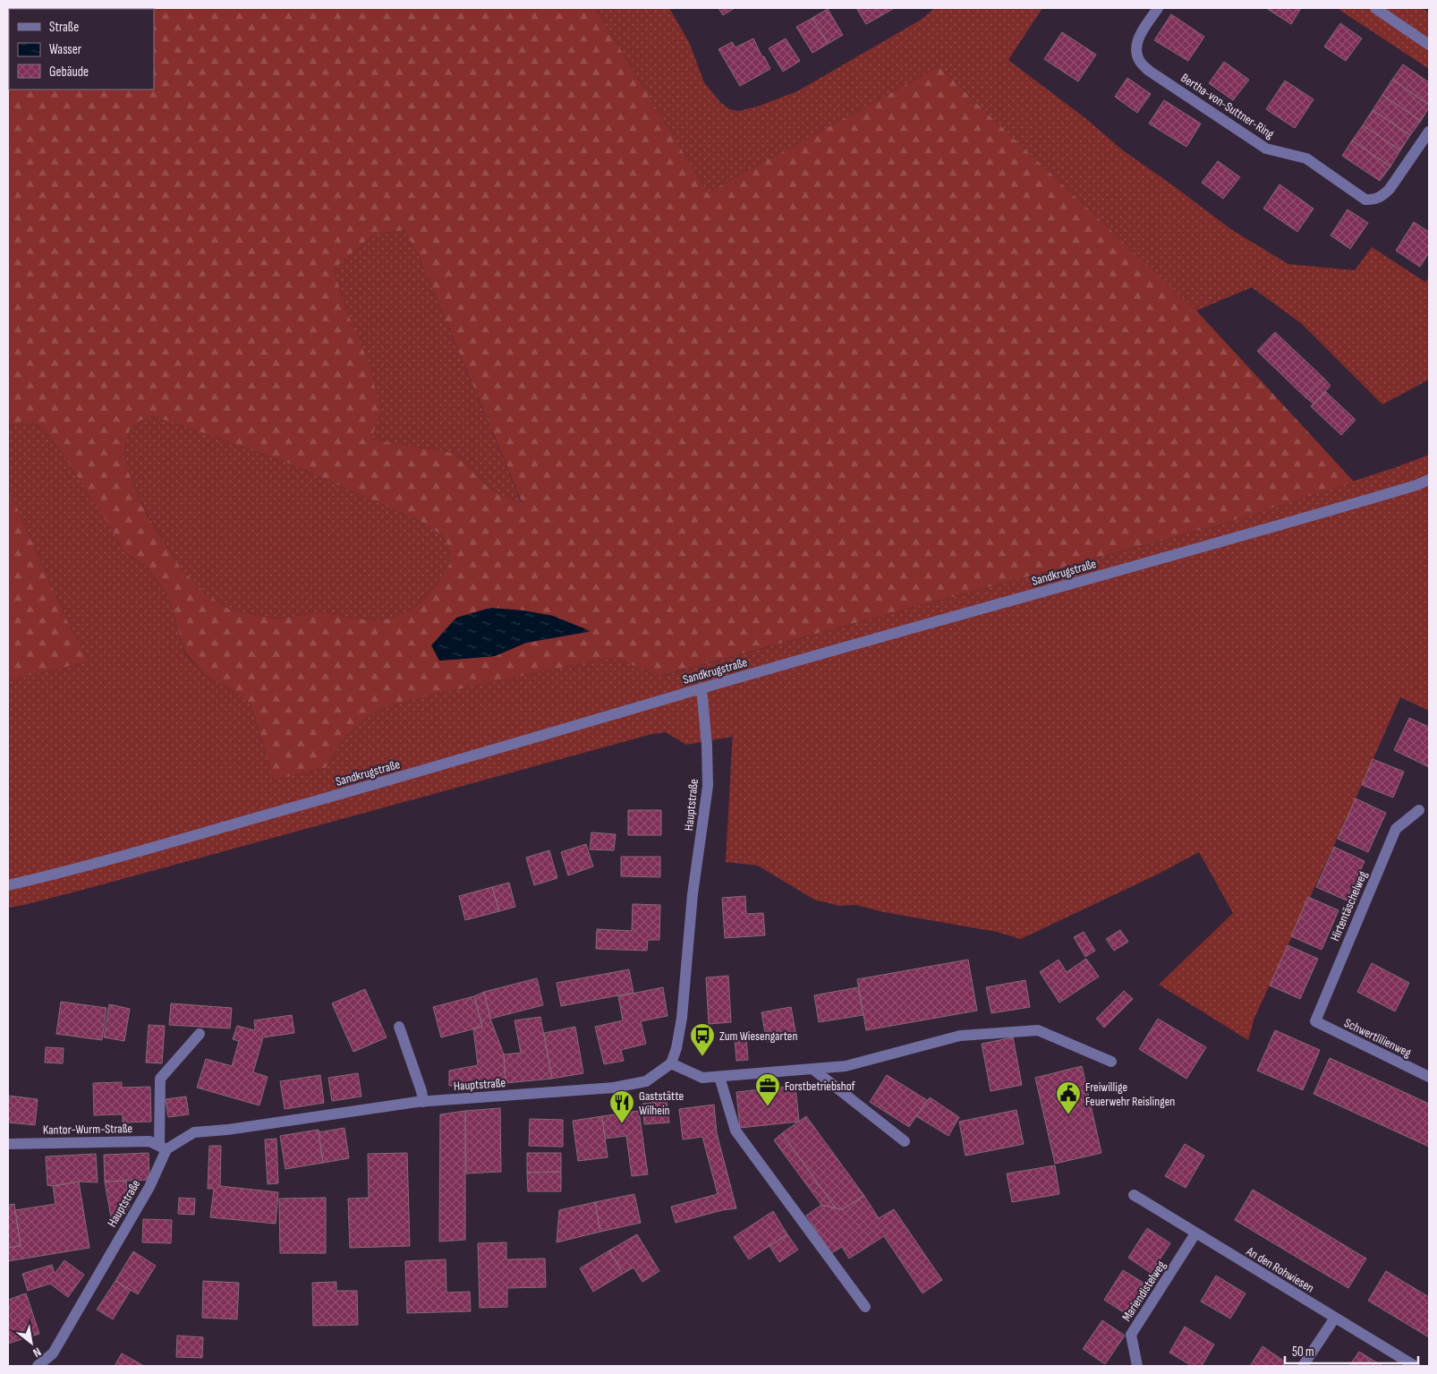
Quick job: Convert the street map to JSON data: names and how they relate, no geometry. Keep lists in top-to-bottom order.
{
  "streets": {
    "street": [
      "Bertha-von-Suttner-Ring",
      "Sandkrugstraße",
      "Hauptstraße",
      "Hirtentäschelweg",
      "Schwertlilienweg",
      "Kantor-Wurm-Straße",
      "An den Rohwiesen",
      "Mariendistelweg"
    ]
  },
  "crossings": [
    ["Sandkrugstraße", "Hauptstraße"],
    ["Hauptstraße", "Kantor-Wurm-Straße"],
    ["Hirtentäschelweg", "Schwertlilienweg"],
    ["An den Rohwiesen", "Mariendistelweg"]
  ],
  "places": {
    "bus stop": ["Zum Wiesengarten"],
    "office": ["Forstbetriebshof"],
    "public building": ["Freiwillige Feuerwehr Reislingen"],
    "restaurant": ["Gaststätte Wilhein"]
  },
  "legend": ["Straße", "Wasser", "Gebäude"],
  "scale_bar": "50 m",
  "north": "bottom right"
}
